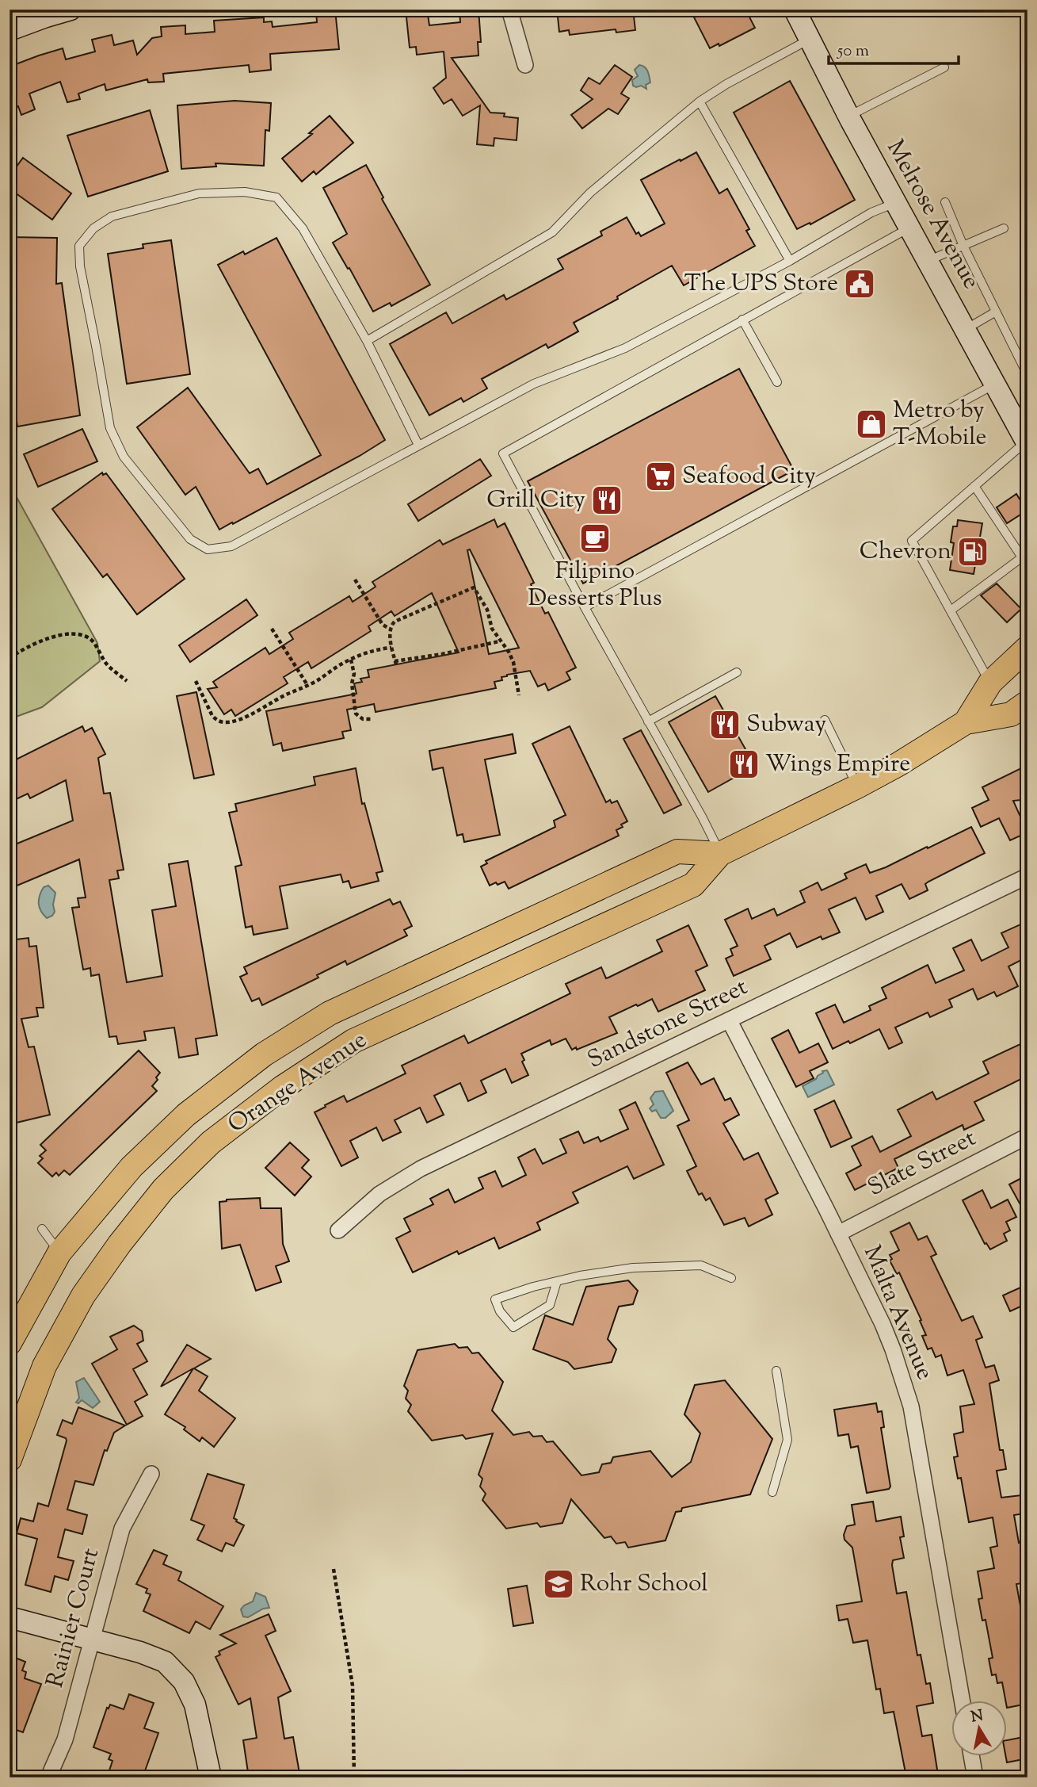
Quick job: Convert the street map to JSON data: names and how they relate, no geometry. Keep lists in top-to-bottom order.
{
  "streets": {
    "main road": ["Orange Avenue"],
    "street": [
      "Melrose Avenue",
      "Sandstone Street",
      "Slate Street",
      "Malta Avenue",
      "Rainier Court"
    ]
  },
  "crossings": [
    ["Sandstone Street", "Malta Avenue"],
    ["Slate Street", "Malta Avenue"]
  ],
  "places": {
    "public building": ["The UPS Store"],
    "shop": ["Metro by T-Mobile"],
    "supermarket": ["Seafood City"],
    "restaurant": ["Grill City", "Subway", "Wings Empire"],
    "cafe": ["Filipino Desserts Plus"],
    "fuel station": ["Chevron"],
    "school or university": ["Rohr School"]
  },
  "scale_bar": "50 m",
  "north": "top"
}
